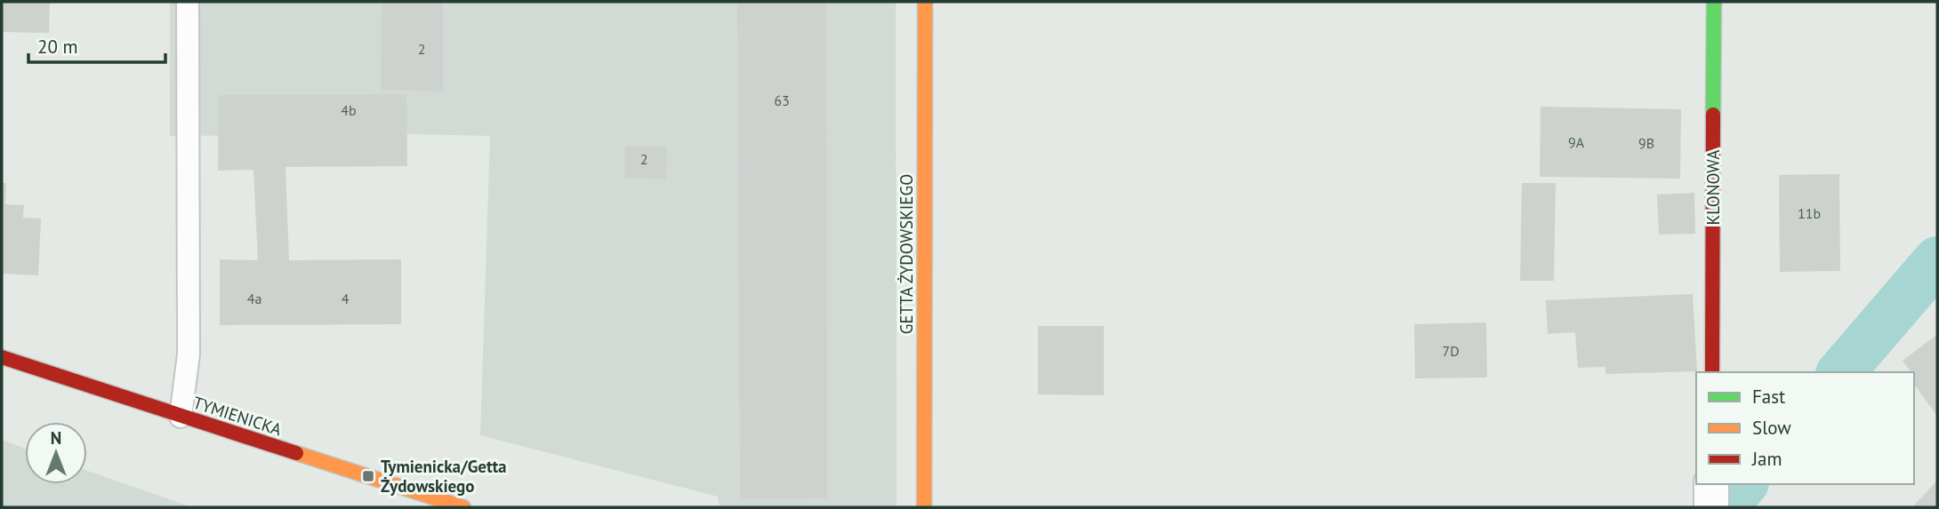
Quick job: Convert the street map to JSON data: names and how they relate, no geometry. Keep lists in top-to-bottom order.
{
  "streets": {
    "street": ["KLONOWA", "GETTA ŻYDOWSKIEGO", "TYMIENICKA"]
  },
  "places": {
    "transit": ["Tymienicka/Getta Żydowskiego"]
  },
  "house_numbers": [
    "2",
    "63",
    "4b",
    "9A",
    "9B",
    "2",
    "11b",
    "4a",
    "4",
    "7D"
  ],
  "legend": ["Fast", "Slow", "Jam"],
  "scale_bar": "20 m",
  "north": "top"
}
